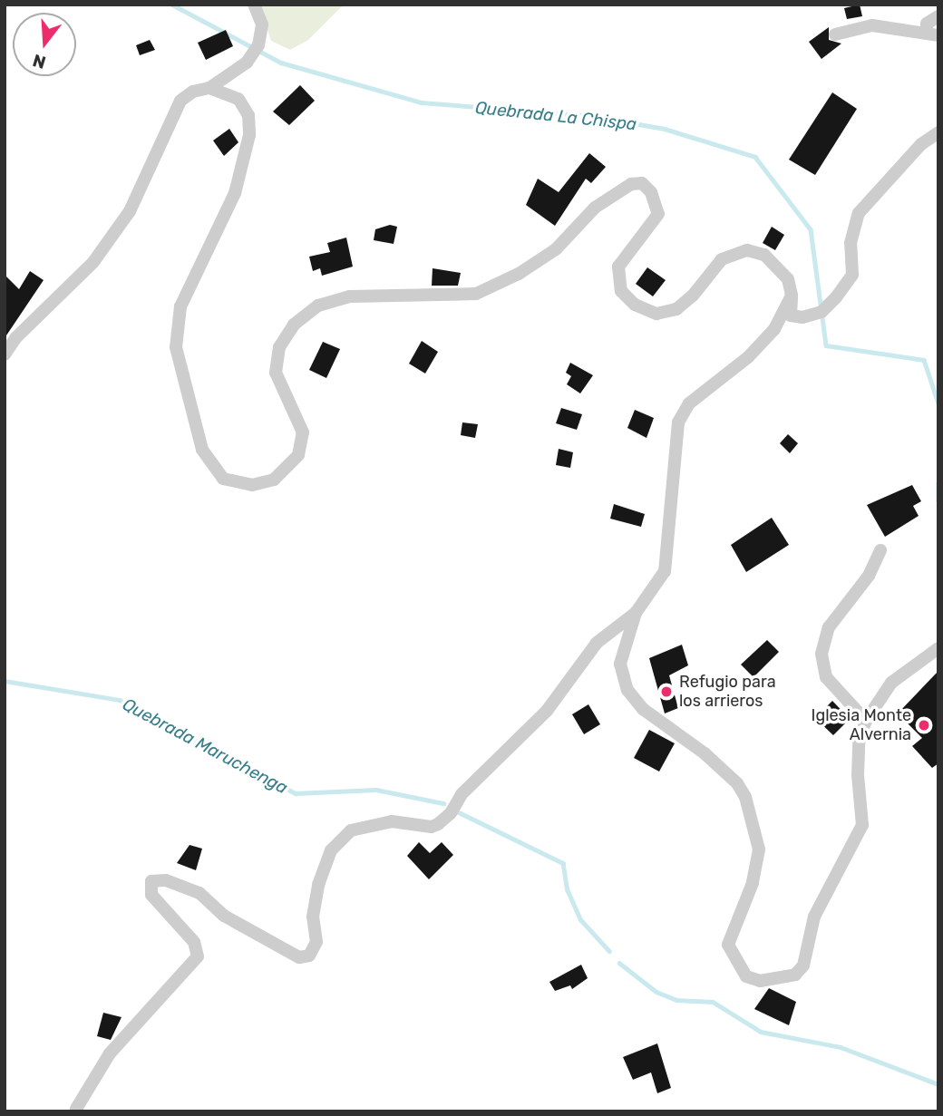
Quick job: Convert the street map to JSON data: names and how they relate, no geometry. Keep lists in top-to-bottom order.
{
  "water": ["Quebrada La Chispa", "Quebrada Maruchenga"],
  "places": ["Refugio para los arrieros", "Iglesia Monte Alvernia"],
  "north": "bottom"
}
